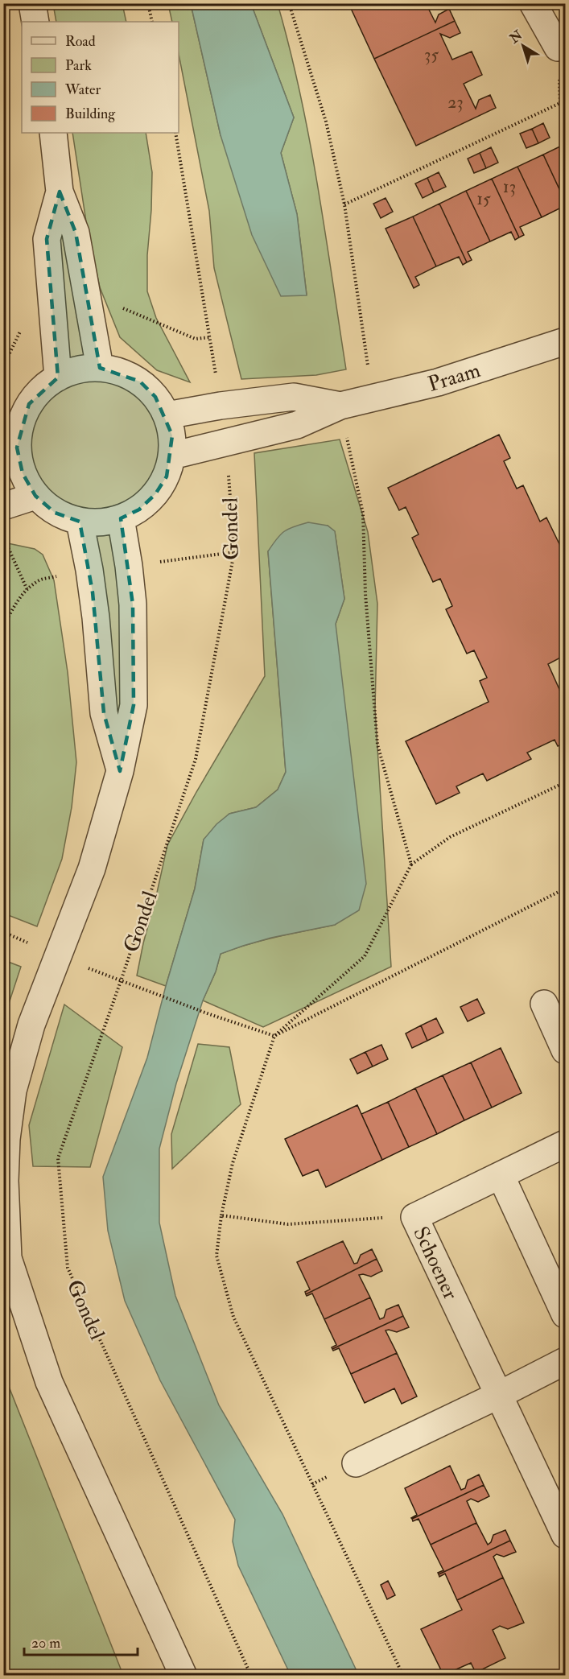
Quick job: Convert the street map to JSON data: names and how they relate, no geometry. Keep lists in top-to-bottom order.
{
  "streets": {
    "street": ["Praam", "Schoener"],
    "path": ["Gondel"]
  },
  "crossings": [
    ["Praam", "Gondel"]
  ],
  "house_numbers": [
    "35",
    "23",
    "13",
    "15"
  ],
  "legend": [
    "Road",
    "Park",
    "Water",
    "Building"
  ],
  "scale_bar": "20 m",
  "north": "top left"
}
